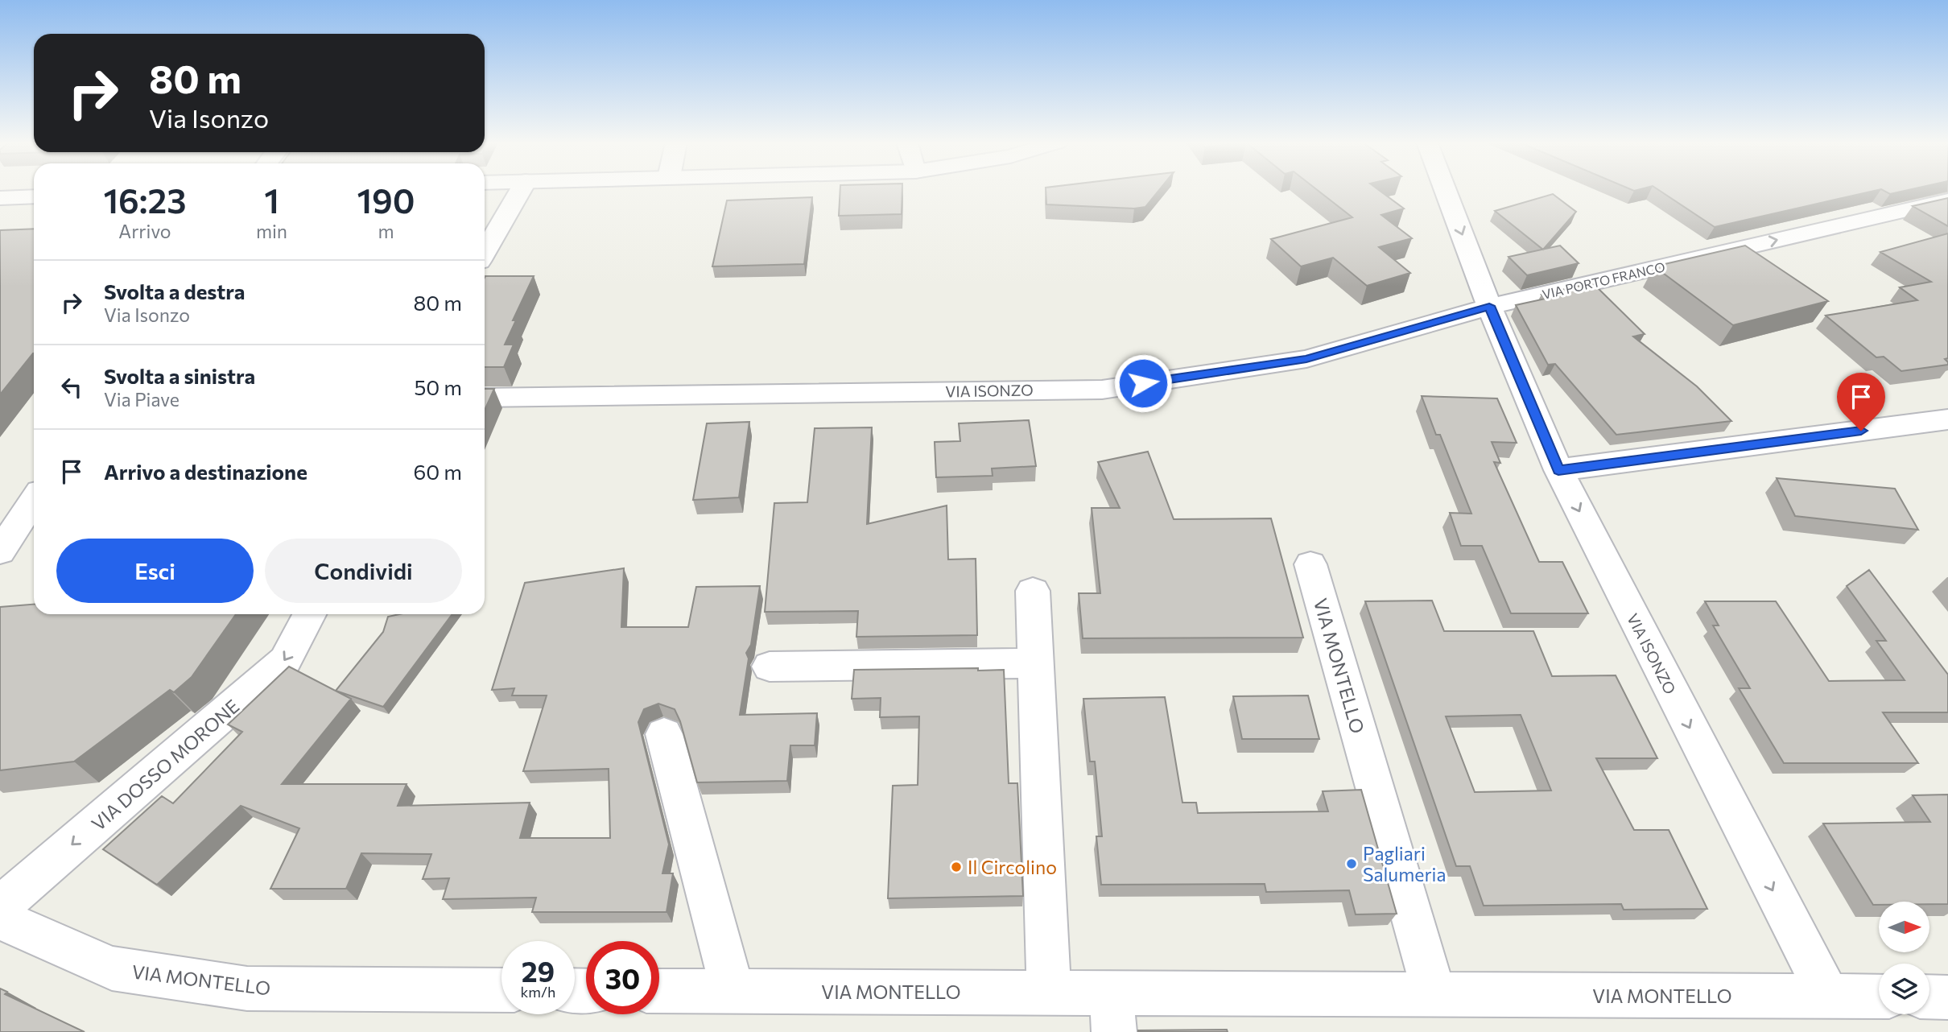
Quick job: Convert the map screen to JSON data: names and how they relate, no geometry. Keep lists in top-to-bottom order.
{
  "streets": {
    "street": [
      "VIA PORTO FRANCO",
      "VIA ISONZO",
      "VIA MONTELLO",
      "VIA DOSSO MORONE"
    ]
  },
  "crossings": [
    ["VIA PORTO FRANCO", "VIA ISONZO"],
    ["VIA ISONZO", "VIA MONTELLO"]
  ],
  "one_way": ["VIA ISONZO", "VIA DOSSO MORONE"],
  "places": ["Pagliari Salumeria", "Il Circolino"],
  "north": "right",
  "page": {
    "turn": ["80 m", "Via Isonzo"],
    "eta": [
      "16:23",
      "Arrivo",
      "1",
      "min",
      "190",
      "m"
    ],
    "list": [
      {
        "name": "Svolta a destra",
        "note": "Via Isonzo",
        "value": "80 m"
      },
      {
        "name": "Svolta a sinistra",
        "note": "Via Piave",
        "value": "50 m"
      },
      {
        "name": "Arrivo a destinazione",
        "value": "60 m"
      }
    ],
    "buttons": ["Esci", "Condividi"],
    "speed": "29 km/h",
    "limit": "30"
  }
}
